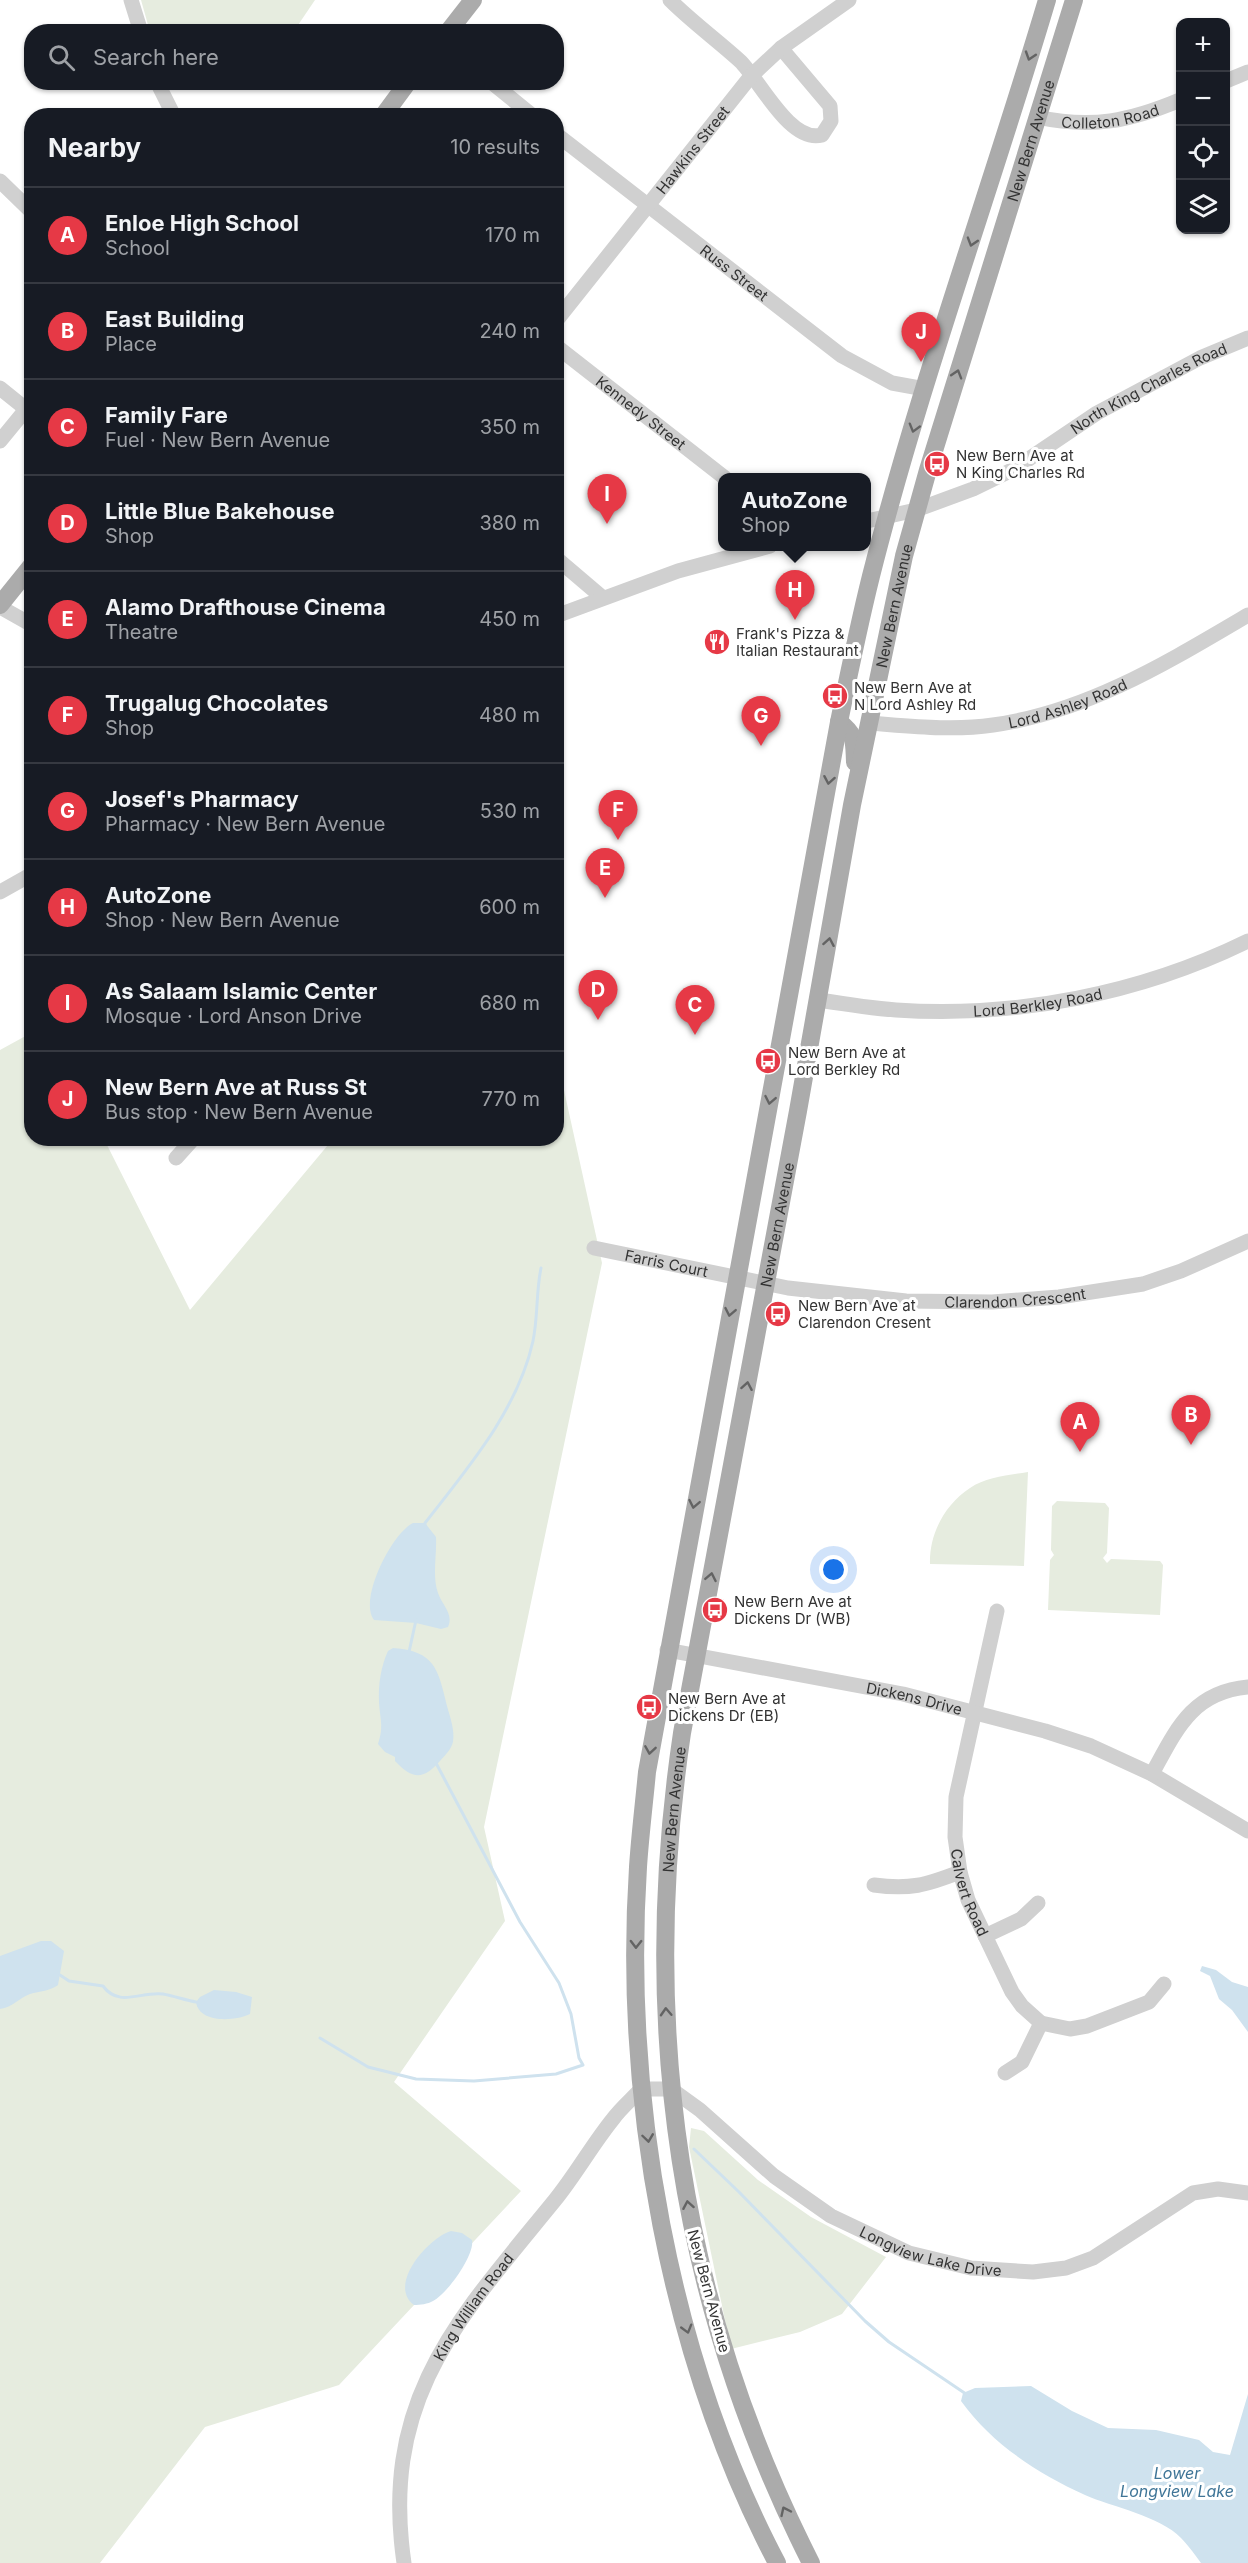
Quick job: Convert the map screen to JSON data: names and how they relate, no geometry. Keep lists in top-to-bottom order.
{
  "streets": {
    "main road": ["New Bern Avenue"],
    "street": [
      "Colleton Road",
      "Hawkins Street",
      "Russ Street",
      "North King Charles Road",
      "Kennedy Street",
      "Lord Ashley Road",
      "Lord Berkley Road",
      "Farris Court",
      "Clarendon Crescent",
      "Dickens Drive",
      "Calvert Road",
      "Longview Lake Drive",
      "King William Road"
    ]
  },
  "crossings": [
    ["Colleton Road", "New Bern Avenue"],
    ["New Bern Avenue", "Russ Street"],
    ["New Bern Avenue", "North King Charles Road"],
    ["New Bern Avenue", "Lord Ashley Road"],
    ["New Bern Avenue", "Lord Berkley Road"],
    ["New Bern Avenue", "Farris Court"],
    ["New Bern Avenue", "Clarendon Crescent"],
    ["New Bern Avenue", "Dickens Drive"],
    ["New Bern Avenue", "Longview Lake Drive"],
    ["New Bern Avenue", "King William Road"],
    ["Hawkins Street", "Russ Street"],
    ["Farris Court", "Clarendon Crescent"],
    ["Dickens Drive", "Calvert Road"]
  ],
  "water": ["Lower Longview Lake"],
  "places": {
    "bus stop": [
      "New Bern Ave at N King Charles Rd",
      "New Bern Ave at N Lord Ashley Rd",
      "New Bern Ave at Lord Berkley Rd",
      "New Bern Ave at Clarendon Cresent",
      "New Bern Ave at Dickens Dr (WB)",
      "New Bern Ave at Dickens Dr (EB)"
    ],
    "restaurant": ["Frank's Pizza & Italian Restaurant"]
  },
  "page": {
    "map_buttons": ["+", "−"],
    "search": "Search here",
    "heading": ["Nearby", "10 results"],
    "list": [
      {
        "mark": "A",
        "name": "Enloe High School",
        "note": "School",
        "value": "170 m"
      },
      {
        "mark": "B",
        "name": "East Building",
        "note": "Place",
        "value": "240 m"
      },
      {
        "mark": "C",
        "name": "Family Fare",
        "note": "Fuel · New Bern Avenue",
        "value": "350 m"
      },
      {
        "mark": "D",
        "name": "Little Blue Bakehouse",
        "note": "Shop",
        "value": "380 m"
      },
      {
        "mark": "E",
        "name": "Alamo Drafthouse Cinema",
        "note": "Theatre",
        "value": "450 m"
      },
      {
        "mark": "F",
        "name": "Trugalug Chocolates",
        "note": "Shop",
        "value": "480 m"
      },
      {
        "mark": "G",
        "name": "Josef's Pharmacy",
        "note": "Pharmacy · New Bern Avenue",
        "value": "530 m"
      },
      {
        "mark": "H",
        "name": "AutoZone",
        "note": "Shop · New Bern Avenue",
        "value": "600 m"
      },
      {
        "mark": "I",
        "name": "As Salaam Islamic Center",
        "note": "Mosque · Lord Anson Drive",
        "value": "680 m"
      },
      {
        "mark": "J",
        "name": "New Bern Ave at Russ St",
        "note": "Bus stop · New Bern Avenue",
        "value": "770 m"
      }
    ],
    "pins": [
      "J",
      "I",
      "H",
      "G",
      "F",
      "E",
      "D",
      "C",
      "B",
      "A"
    ],
    "popup": ["AutoZone", "Shop"]
  }
}
